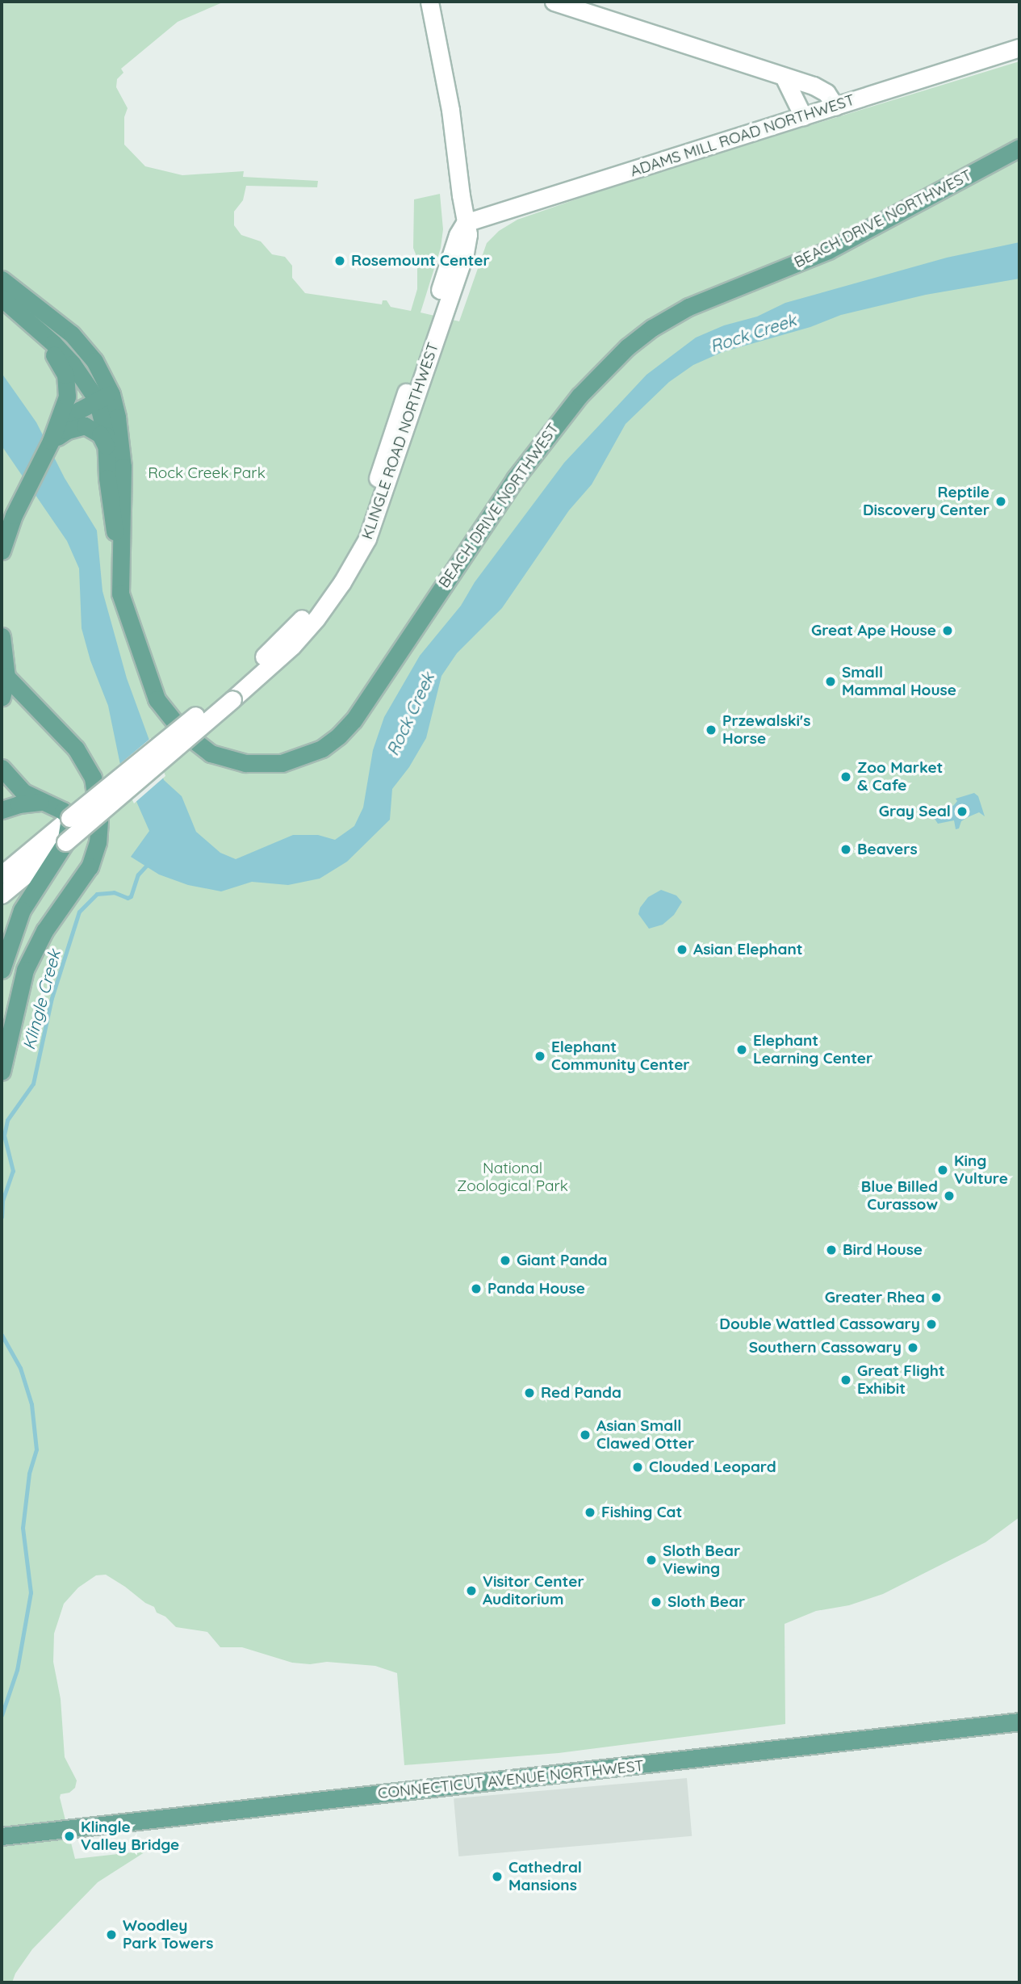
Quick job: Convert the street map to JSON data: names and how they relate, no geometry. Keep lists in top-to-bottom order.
{
  "streets": {
    "main road": [
      "ADAMS MILL ROAD NORTHWEST",
      "BEACH DRIVE NORTHWEST",
      "KLINGLE ROAD NORTHWEST",
      "CONNECTICUT AVENUE NORTHWEST"
    ]
  },
  "crossings": [
    ["ADAMS MILL ROAD NORTHWEST", "KLINGLE ROAD NORTHWEST"]
  ],
  "water": ["Rock Creek", "Klingle Creek"],
  "parks": ["Rock Creek Park", "National Zoological Park"],
  "places": [
    "Rosemount Center",
    "Reptile Discovery Center",
    "Great Ape House",
    "Small Mammal House",
    "Przewalski's Horse",
    "Zoo Market & Cafe",
    "Gray Seal",
    "Beavers",
    "Asian Elephant",
    "Elephant Learning Center",
    "Elephant Community Center",
    "King Vulture",
    "Blue Billed Curassow",
    "Bird House",
    "Giant Panda",
    "Panda House",
    "Greater Rhea",
    "Double Wattled Cassowary",
    "Southern Cassowary",
    "Great Flight Exhibit",
    "Red Panda",
    "Asian Small Clawed Otter",
    "Clouded Leopard",
    "Fishing Cat",
    "Sloth Bear Viewing",
    "Visitor Center Auditorium",
    "Sloth Bear",
    "Klingle Valley Bridge",
    "Cathedral Mansions",
    "Woodley Park Towers"
  ]
}
